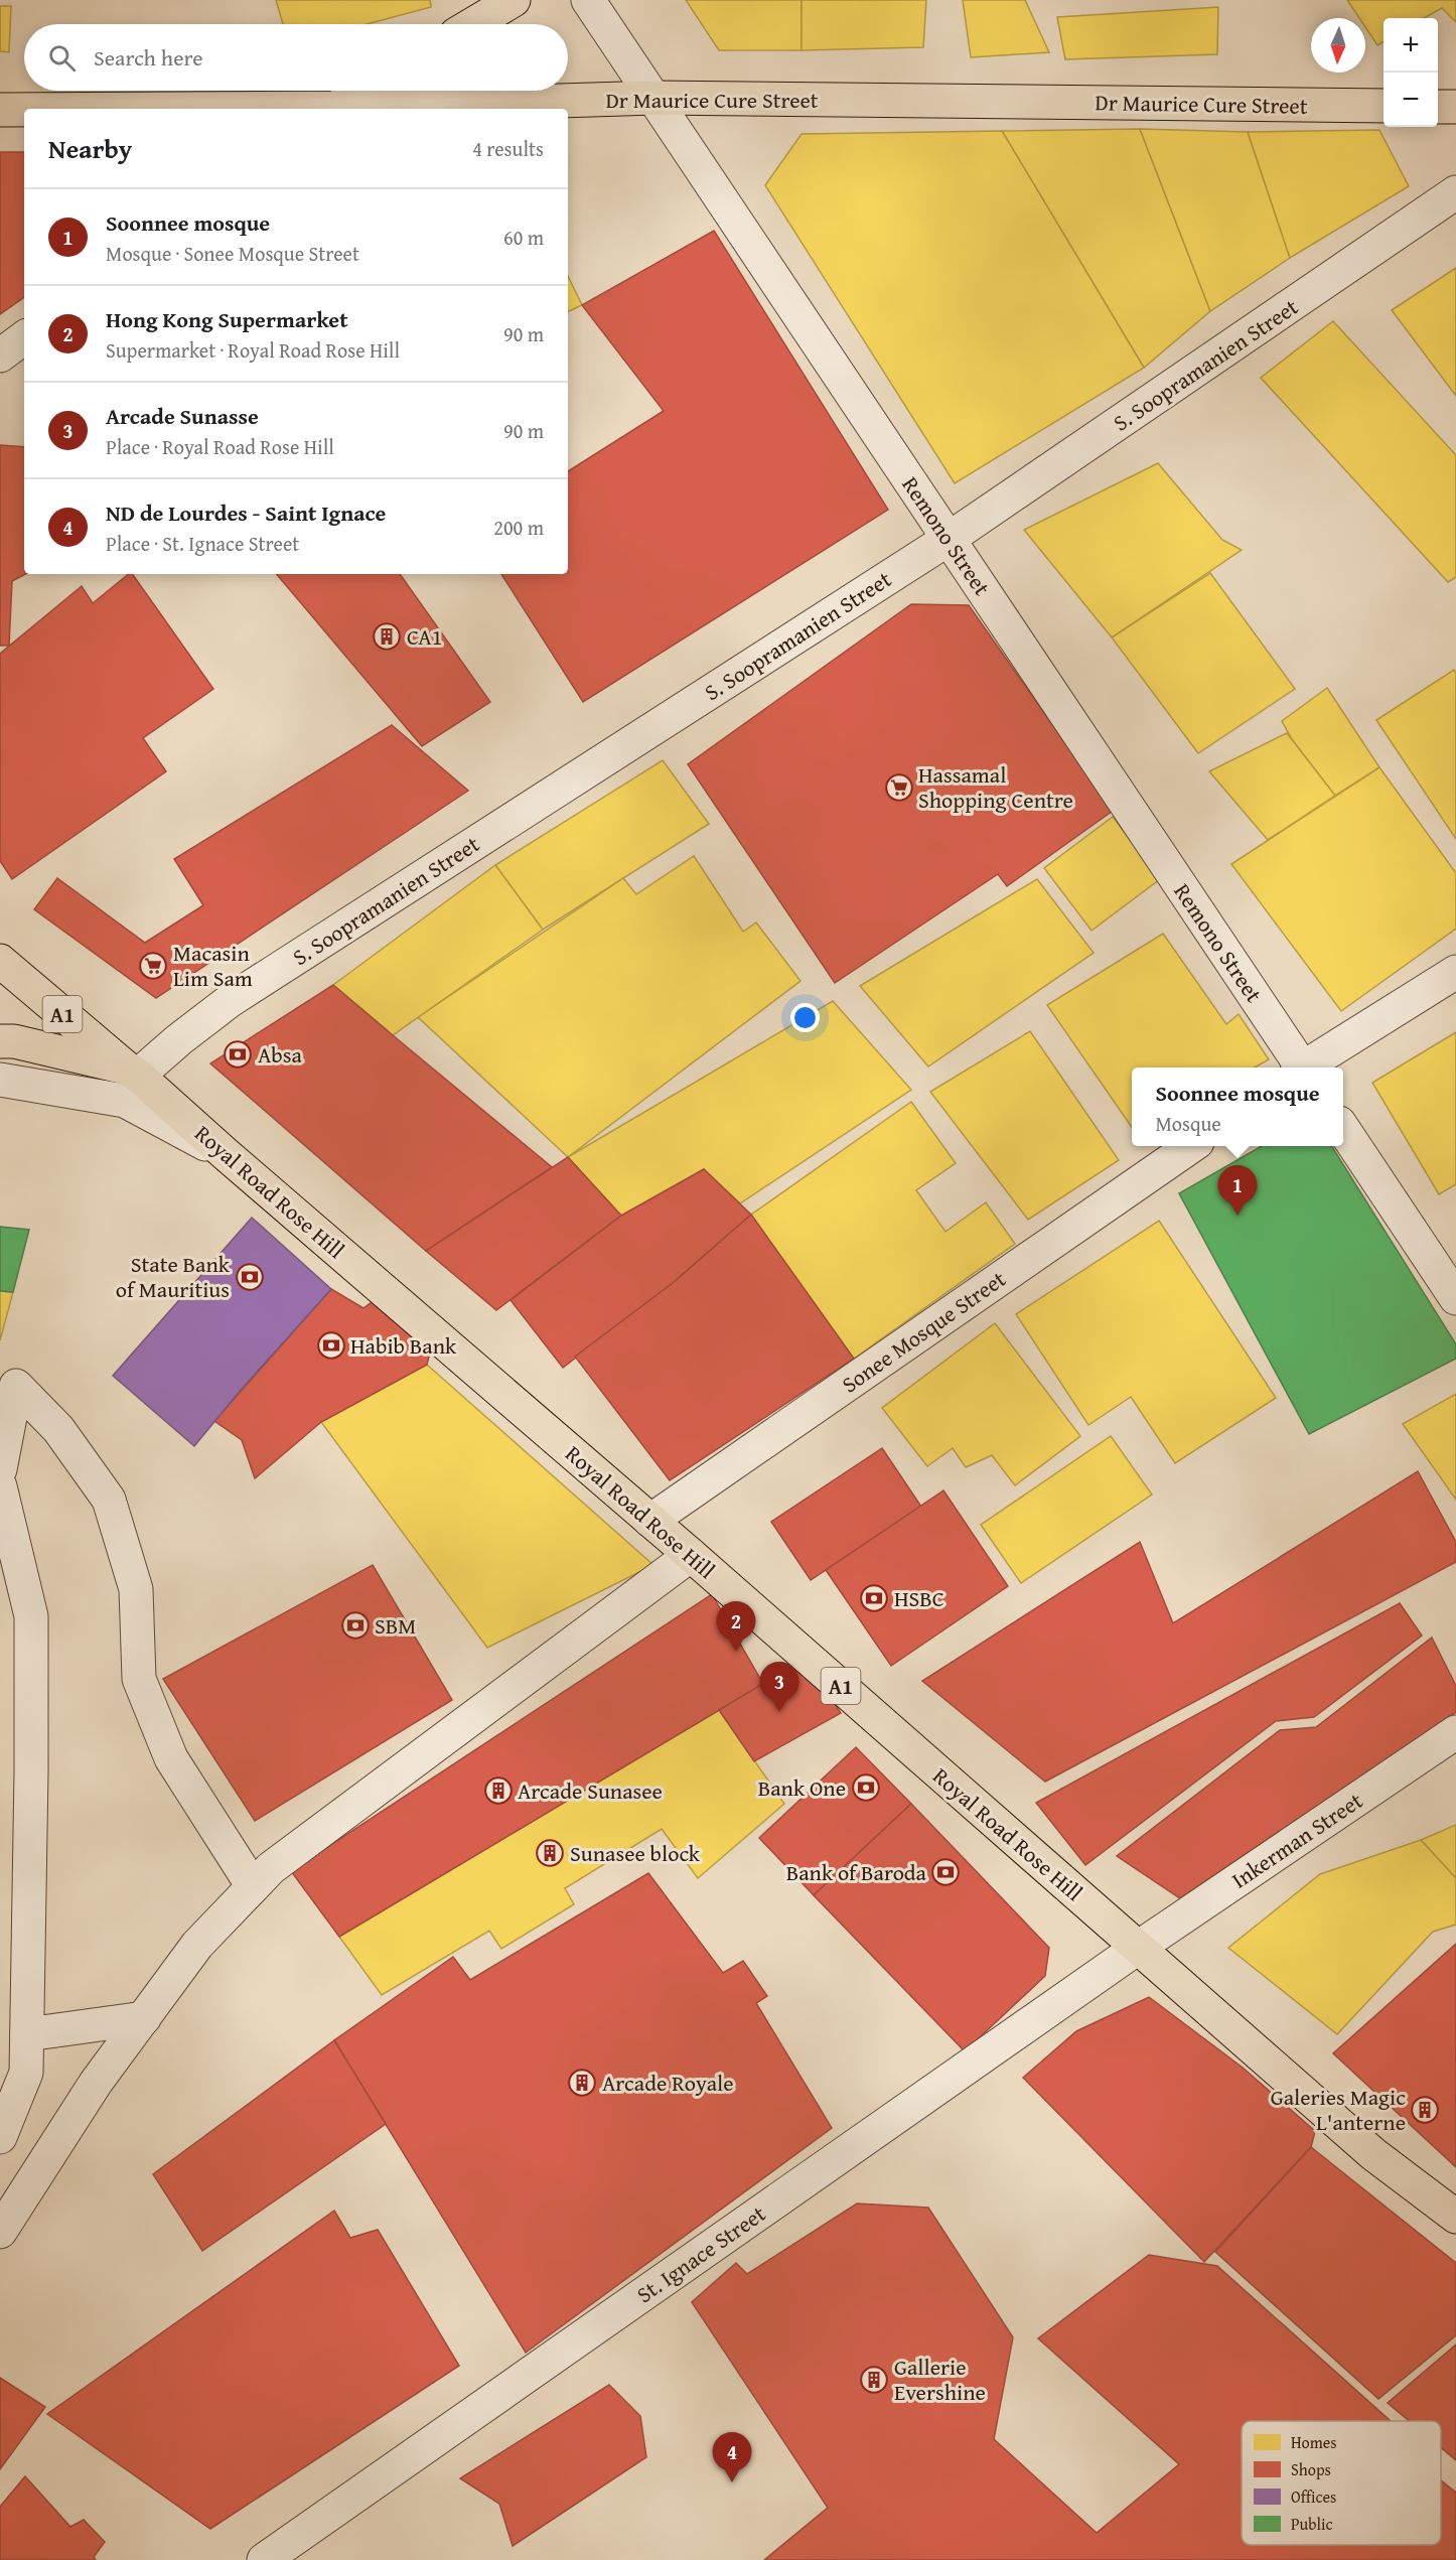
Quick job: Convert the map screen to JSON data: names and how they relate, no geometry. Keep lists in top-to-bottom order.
{
  "streets": {
    "main road": ["Dr Maurice Cure Street", "A1", "Royal Road Rose Hill"],
    "street": [
      "S. Soopramanien Street",
      "Remono Street",
      "Sonee Mosque Street",
      "Inkerman Street",
      "St. Ignace Street"
    ]
  },
  "crossings": [
    ["Dr Maurice Cure Street", "Remono Street"],
    ["S. Soopramanien Street", "Remono Street"],
    ["S. Soopramanien Street", "Royal Road Rose Hill"],
    ["Royal Road Rose Hill", "Sonee Mosque Street"],
    ["Royal Road Rose Hill", "Inkerman Street"],
    ["Royal Road Rose Hill", "St. Ignace Street"],
    ["Inkerman Street", "St. Ignace Street"]
  ],
  "places": {
    "building": [
      "CA1",
      "Arcade Sunasee",
      "Sunasee block",
      "Arcade Royale",
      "Galeries Magic L'anterne",
      "Gallerie Evershine"
    ],
    "supermarket": ["Hassamal Shopping Centre", "Macasin Lim Sam"],
    "bank": [
      "Absa",
      "State Bank of Mauritius",
      "Habib Bank",
      "HSBC",
      "SBM",
      "Bank One",
      "Bank of Baroda"
    ]
  },
  "legend": [
    "Homes",
    "Shops",
    "Offices",
    "Public"
  ],
  "north": "bottom",
  "page": {
    "map_buttons": ["+", "−"],
    "search": "Search here",
    "heading": ["Nearby", "4 results"],
    "list": [
      {
        "mark": "1",
        "name": "Soonnee mosque",
        "note": "Mosque · Sonee Mosque Street",
        "value": "60 m"
      },
      {
        "mark": "2",
        "name": "Hong Kong Supermarket",
        "note": "Supermarket · Royal Road Rose Hill",
        "value": "90 m"
      },
      {
        "mark": "3",
        "name": "Arcade Sunasse",
        "note": "Place · Royal Road Rose Hill",
        "value": "90 m"
      },
      {
        "mark": "4",
        "name": "ND de Lourdes - Saint Ignace",
        "note": "Place · St. Ignace Street",
        "value": "200 m"
      }
    ],
    "popup": ["Soonnee mosque", "Mosque"],
    "pins": [
      "1",
      "2",
      "3",
      "4"
    ]
  }
}
